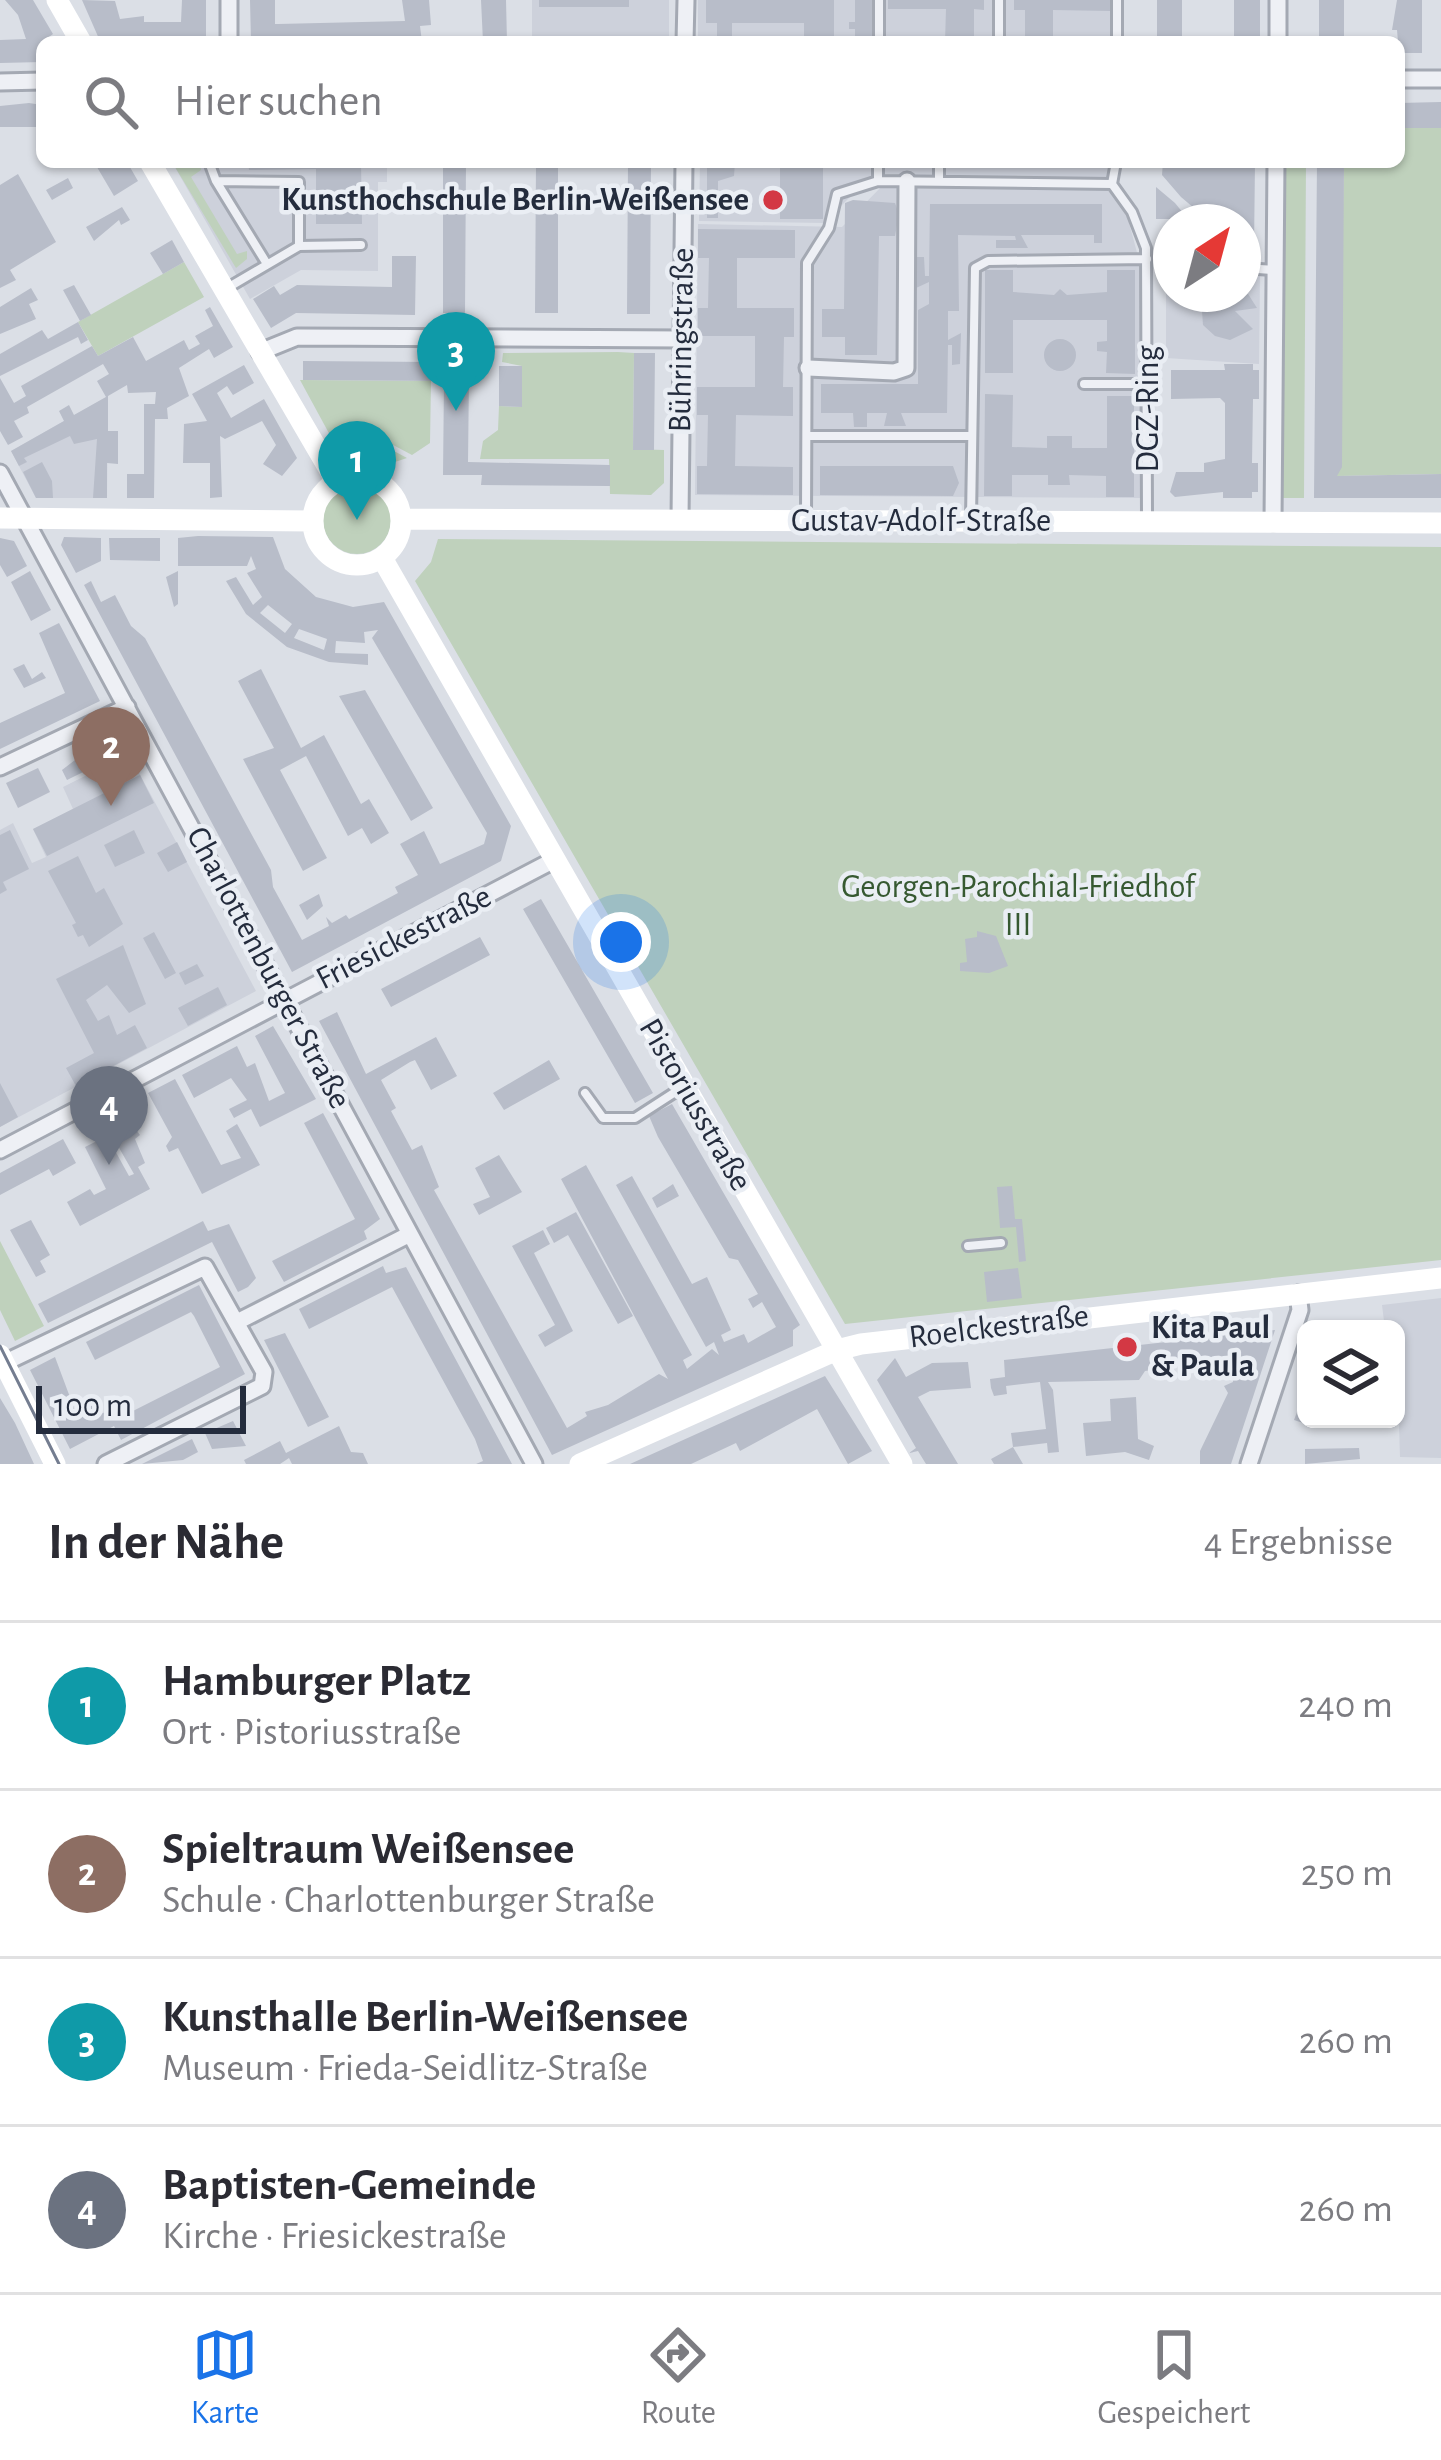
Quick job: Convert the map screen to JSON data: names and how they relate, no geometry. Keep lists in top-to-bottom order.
{
  "streets": {
    "street": [
      "Bühringstraße",
      "Gustav-Adolf-Straße",
      "Friesickestraße",
      "Charlottenburger Straße",
      "Pistoriusstraße",
      "Roelckestraße"
    ],
    "lane": ["DGZ-Ring"]
  },
  "crossings": [
    ["Bühringstraße", "Gustav-Adolf-Straße"],
    ["DGZ-Ring", "Gustav-Adolf-Straße"],
    ["Gustav-Adolf-Straße", "Pistoriusstraße"],
    ["Friesickestraße", "Charlottenburger Straße"],
    ["Friesickestraße", "Pistoriusstraße"],
    ["Pistoriusstraße", "Roelckestraße"]
  ],
  "parks": ["Georgen-Parochial-Friedhof III"],
  "places": ["Kunsthochschule Berlin-Weißensee", "Kita Paul & Paula"],
  "scale_bar": "100 m",
  "north": "top right",
  "page": {
    "search": "Hier suchen",
    "pins": [
      "3",
      "1",
      "2",
      "4"
    ],
    "scale": "100 m",
    "heading": ["In der Nähe", "4 Ergebnisse"],
    "list": [
      {
        "mark": "1",
        "name": "Hamburger Platz",
        "note": "Ort · Pistoriusstraße",
        "value": "240 m"
      },
      {
        "mark": "2",
        "name": "Spieltraum Weißensee",
        "note": "Schule · Charlottenburger Straße",
        "value": "250 m"
      },
      {
        "mark": "3",
        "name": "Kunsthalle Berlin-Weißensee",
        "note": "Museum · Frieda-Seidlitz-Straße",
        "value": "260 m"
      },
      {
        "mark": "4",
        "name": "Baptisten-Gemeinde",
        "note": "Kirche · Friesickestraße",
        "value": "260 m"
      }
    ],
    "nav": ["Karte", "Route", "Gespeichert"]
  }
}
